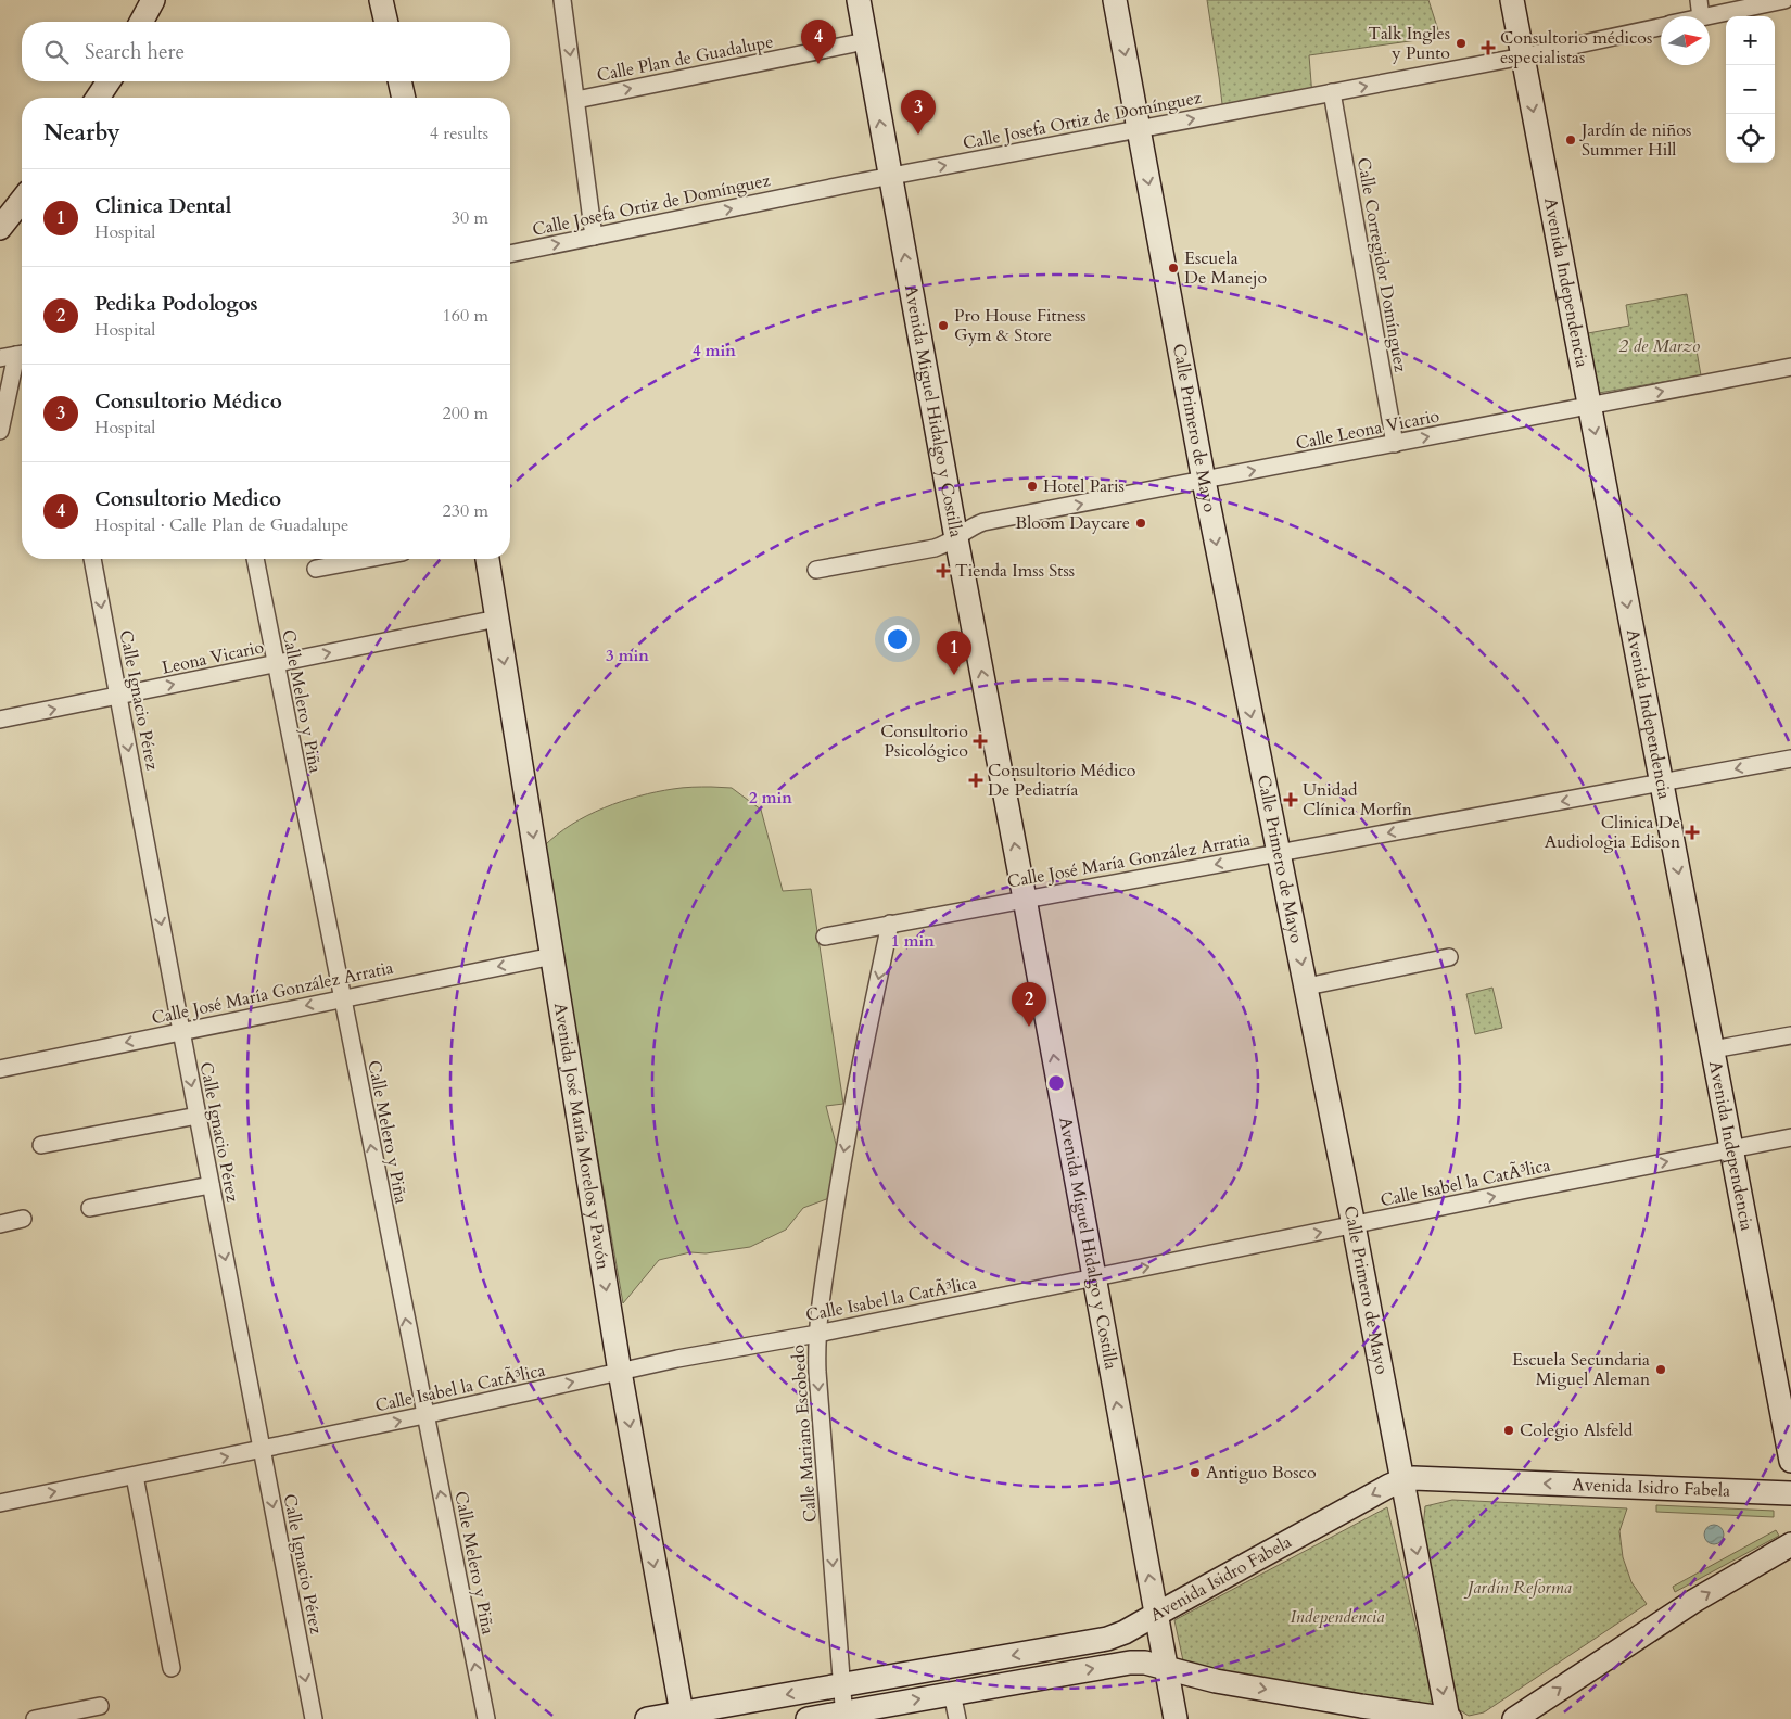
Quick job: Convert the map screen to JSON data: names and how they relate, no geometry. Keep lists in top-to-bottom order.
{
  "streets": {
    "main road": [
      "Avenida Independencia",
      "Avenida Miguel Hidalgo y Costilla",
      "Calle Primero de Mayo",
      "Avenida José María Morelos y Pavón",
      "Avenida Isidro Fabela"
    ],
    "street": [
      "Calle Plan de Guadalupe",
      "Calle Josefa Ortiz de Domínguez",
      "Calle Corregidor Domínguez",
      "Calle Leona Vicario",
      "Leona Vicario",
      "Calle Ignacio Pérez",
      "Calle Melero y Piña",
      "Calle José María González Arratia",
      "Calle Isabel la CatÃ³lica",
      "Calle Mariano Escobedo"
    ]
  },
  "crossings": [
    ["Calle Plan de Guadalupe", "Avenida Miguel Hidalgo y Costilla"],
    ["Calle Josefa Ortiz de Domínguez", "Calle Corregidor Domínguez"],
    ["Calle Josefa Ortiz de Domínguez", "Avenida Independencia"],
    ["Calle Josefa Ortiz de Domínguez", "Avenida Miguel Hidalgo y Costilla"],
    ["Calle Josefa Ortiz de Domínguez", "Calle Primero de Mayo"],
    ["Calle Corregidor Domínguez", "Calle Leona Vicario"],
    ["Avenida Independencia", "Calle Leona Vicario"],
    ["Avenida Independencia", "Calle José María González Arratia"],
    ["Avenida Independencia", "Calle Isabel la CatÃ³lica"],
    ["Avenida Miguel Hidalgo y Costilla", "Calle Leona Vicario"],
    ["Avenida Miguel Hidalgo y Costilla", "Calle José María González Arratia"],
    ["Avenida Miguel Hidalgo y Costilla", "Calle Isabel la CatÃ³lica"],
    ["Avenida Miguel Hidalgo y Costilla", "Avenida Isidro Fabela"],
    ["Calle Primero de Mayo", "Calle Leona Vicario"],
    ["Calle Primero de Mayo", "Calle José María González Arratia"],
    ["Calle Primero de Mayo", "Calle Isabel la CatÃ³lica"],
    ["Calle Primero de Mayo", "Avenida Isidro Fabela"],
    ["Leona Vicario", "Calle Ignacio Pérez"],
    ["Leona Vicario", "Calle Melero y Piña"],
    ["Leona Vicario", "Avenida José María Morelos y Pavón"],
    ["Calle Ignacio Pérez", "Calle José María González Arratia"],
    ["Calle Ignacio Pérez", "Calle Isabel la CatÃ³lica"],
    ["Calle Melero y Piña", "Calle José María González Arratia"],
    ["Calle Melero y Piña", "Calle Isabel la CatÃ³lica"],
    ["Calle José María González Arratia", "Avenida José María Morelos y Pavón"],
    ["Calle José María González Arratia", "Calle Mariano Escobedo"],
    ["Avenida José María Morelos y Pavón", "Calle Isabel la CatÃ³lica"],
    ["Avenida José María Morelos y Pavón", "Avenida Isidro Fabela"],
    ["Calle Isabel la CatÃ³lica", "Calle Mariano Escobedo"],
    ["Calle Mariano Escobedo", "Avenida Isidro Fabela"]
  ],
  "one_way": [
    "Calle Plan de Guadalupe",
    "Calle Josefa Ortiz de Domínguez",
    "Avenida Independencia",
    "Avenida Miguel Hidalgo y Costilla",
    "Calle Primero de Mayo",
    "Calle Leona Vicario",
    "Leona Vicario",
    "Calle Ignacio Pérez",
    "Calle Melero y Piña",
    "Calle José María González Arratia",
    "Avenida José María Morelos y Pavón",
    "Calle Isabel la CatÃ³lica",
    "Calle Mariano Escobedo"
  ],
  "parks": ["2 de Marzo", "Jardín Reforma", "Independencia"],
  "places": {
    "other": [
      "Talk Ingles y Punto",
      "Jardín de niños Summer Hill",
      "Escuela De Manejo",
      "Pro House Fitness Gym & Store",
      "Hotel Paris",
      "Bloom Daycare",
      "Escuela Secundaria Miguel Aleman",
      "Colegio Alsfeld",
      "Antiguo Bosco"
    ],
    "health": [
      "Consultorio médicos especialistas",
      "Tienda Imss Stss",
      "Consultorio Psicológico",
      "Consultorio Médico De Pediatría",
      "Unidad Clínica Morfín",
      "Clinica De Audiologia Edison"
    ]
  },
  "north": "right",
  "page": {
    "map_buttons": ["+", "−"],
    "pins": [
      "4",
      "3",
      "1",
      "2"
    ],
    "search": "Search here",
    "heading": ["Nearby", "4 results"],
    "list": [
      {
        "mark": "1",
        "name": "Clinica Dental",
        "note": "Hospital",
        "value": "30 m"
      },
      {
        "mark": "2",
        "name": "Pedika Podologos",
        "note": "Hospital",
        "value": "160 m"
      },
      {
        "mark": "3",
        "name": "Consultorio Médico",
        "note": "Hospital",
        "value": "200 m"
      },
      {
        "mark": "4",
        "name": "Consultorio Medico",
        "note": "Hospital · Calle Plan de Guadalupe",
        "value": "230 m"
      }
    ]
  },
  "rings": [
    "4 min",
    "3 min",
    "2 min",
    "1 min"
  ]
}
